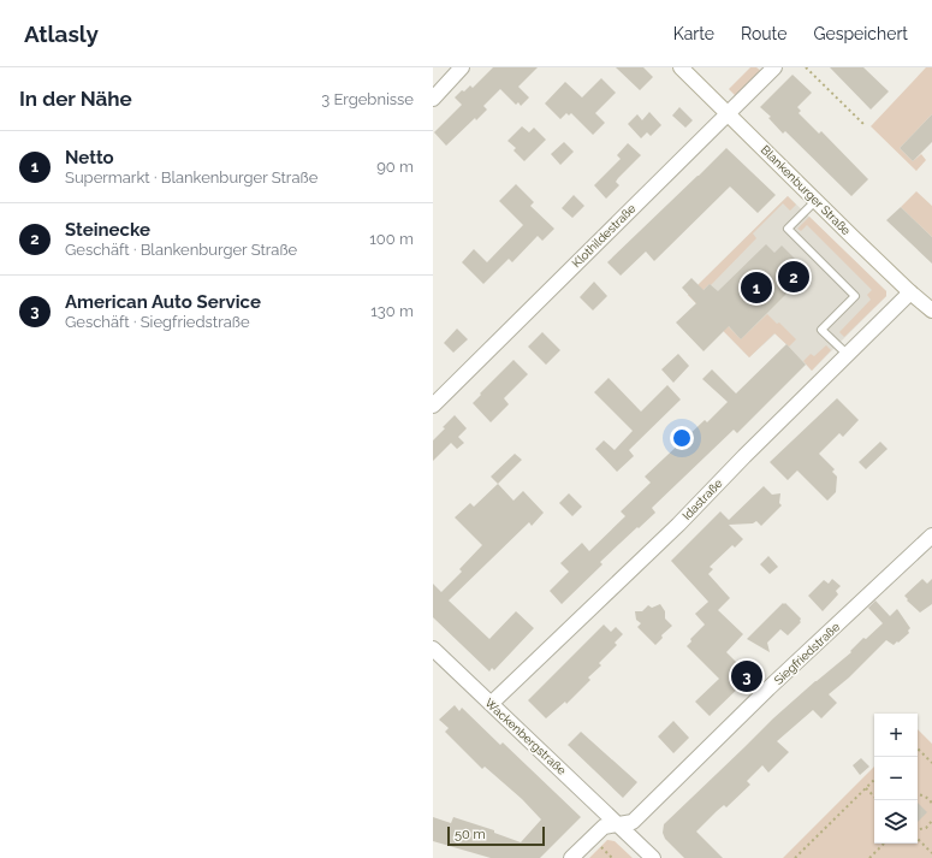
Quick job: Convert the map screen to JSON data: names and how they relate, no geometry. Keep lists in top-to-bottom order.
{
  "streets": {
    "street": [
      "Blankenburger Straße",
      "Klothildestraße",
      "Idastraße",
      "Siegfriedstraße",
      "Wackenbergstraße"
    ]
  },
  "crossings": [
    ["Blankenburger Straße", "Klothildestraße"],
    ["Blankenburger Straße", "Idastraße"],
    ["Idastraße", "Wackenbergstraße"],
    ["Siegfriedstraße", "Wackenbergstraße"]
  ],
  "scale_bar": "50 m",
  "page": {
    "header": "Atlasly",
    "nav": ["Karte", "Route", "Gespeichert"],
    "heading": ["In der Nähe", "3 Ergebnisse"],
    "list": [
      {
        "mark": "1",
        "name": "Netto",
        "note": "Supermarkt · Blankenburger Straße",
        "value": "90 m"
      },
      {
        "mark": "2",
        "name": "Steinecke",
        "note": "Geschäft · Blankenburger Straße",
        "value": "100 m"
      },
      {
        "mark": "3",
        "name": "American Auto Service",
        "note": "Geschäft · Siegfriedstraße",
        "value": "130 m"
      }
    ],
    "pins": ["2", "1", "3"],
    "map_buttons": ["+", "−"],
    "scale": "50 m"
  }
}
